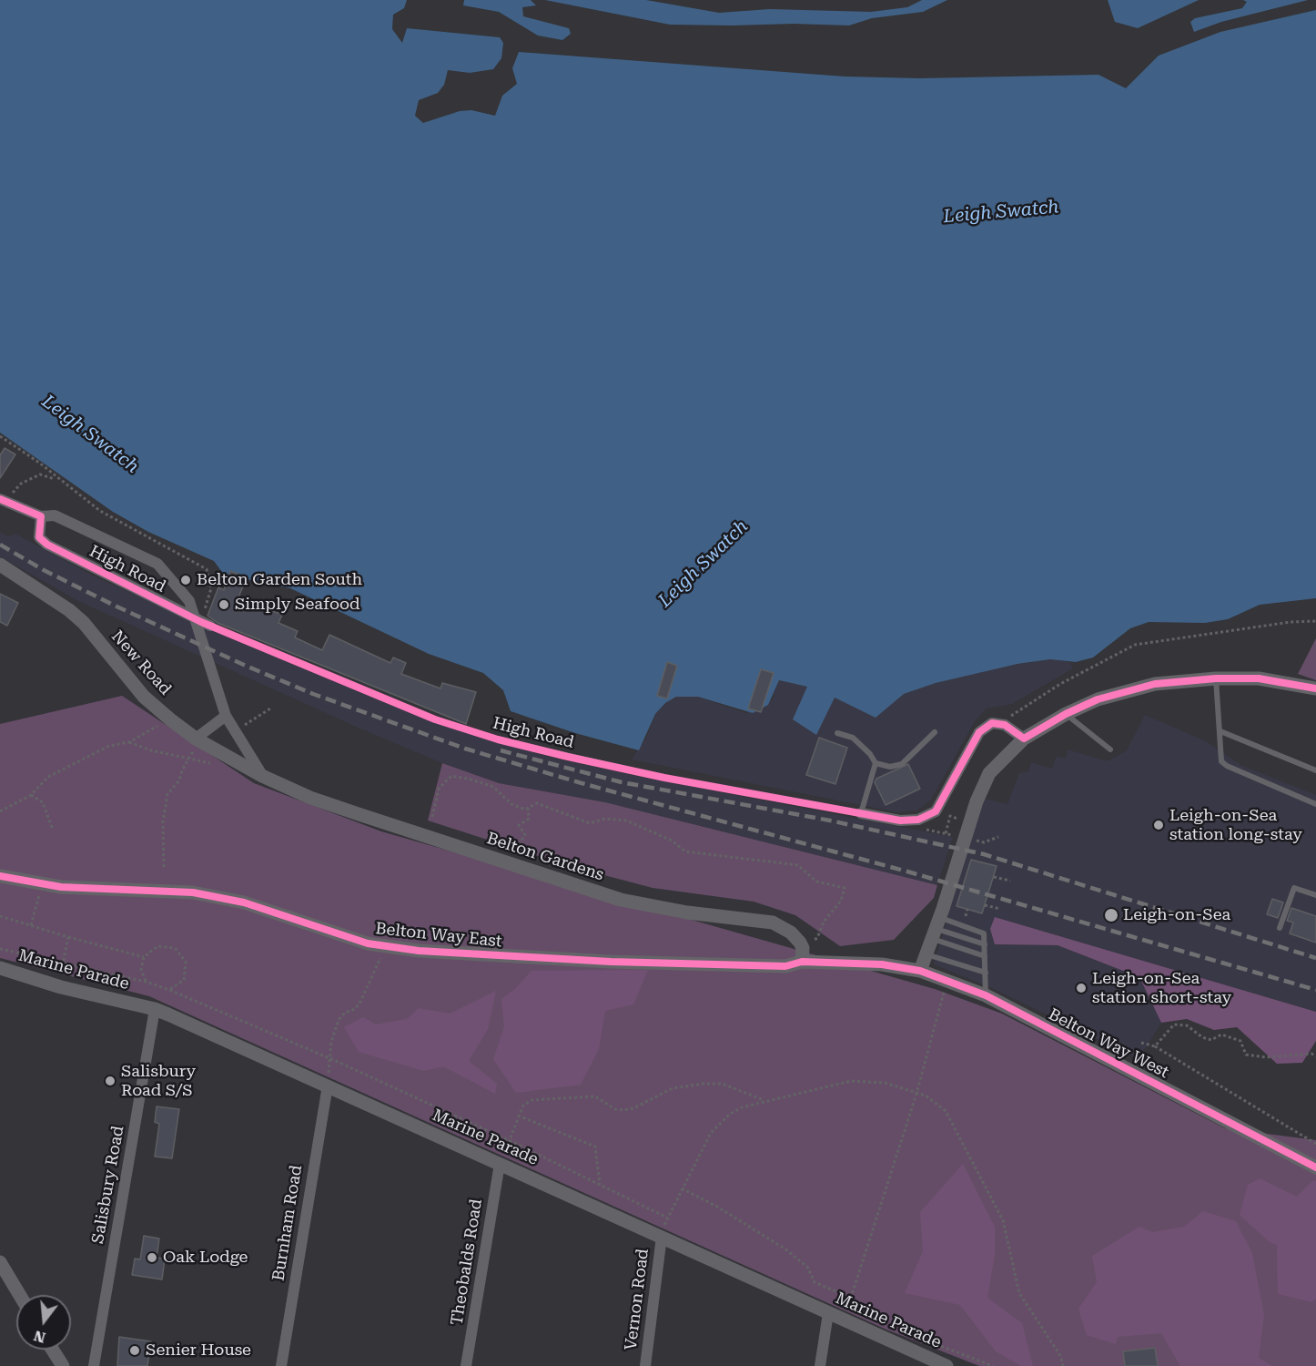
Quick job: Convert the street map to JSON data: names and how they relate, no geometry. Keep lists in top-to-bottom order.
{
  "streets": {
    "street": [
      "High Road",
      "New Road",
      "Belton Gardens",
      "Belton Way East",
      "Marine Parade",
      "Belton Way West",
      "Salisbury Road",
      "Burnham Road",
      "Theobalds Road",
      "Vernon Road"
    ]
  },
  "crossings": [
    ["New Road", "Belton Gardens"],
    ["Belton Gardens", "Belton Way East"],
    ["Belton Way East", "Belton Way West"],
    ["Marine Parade", "Salisbury Road"],
    ["Marine Parade", "Burnham Road"],
    ["Marine Parade", "Theobalds Road"],
    ["Marine Parade", "Vernon Road"]
  ],
  "water": ["Leigh Swatch"],
  "places": [
    "Belton Garden South",
    "Simply Seafood",
    "Leigh-on-Sea station long-stay",
    "Leigh-on-Sea",
    "Leigh-on-Sea station short-stay",
    "Salisbury Road S/S",
    "Oak Lodge",
    "Senier House"
  ],
  "north": "bottom"
}
